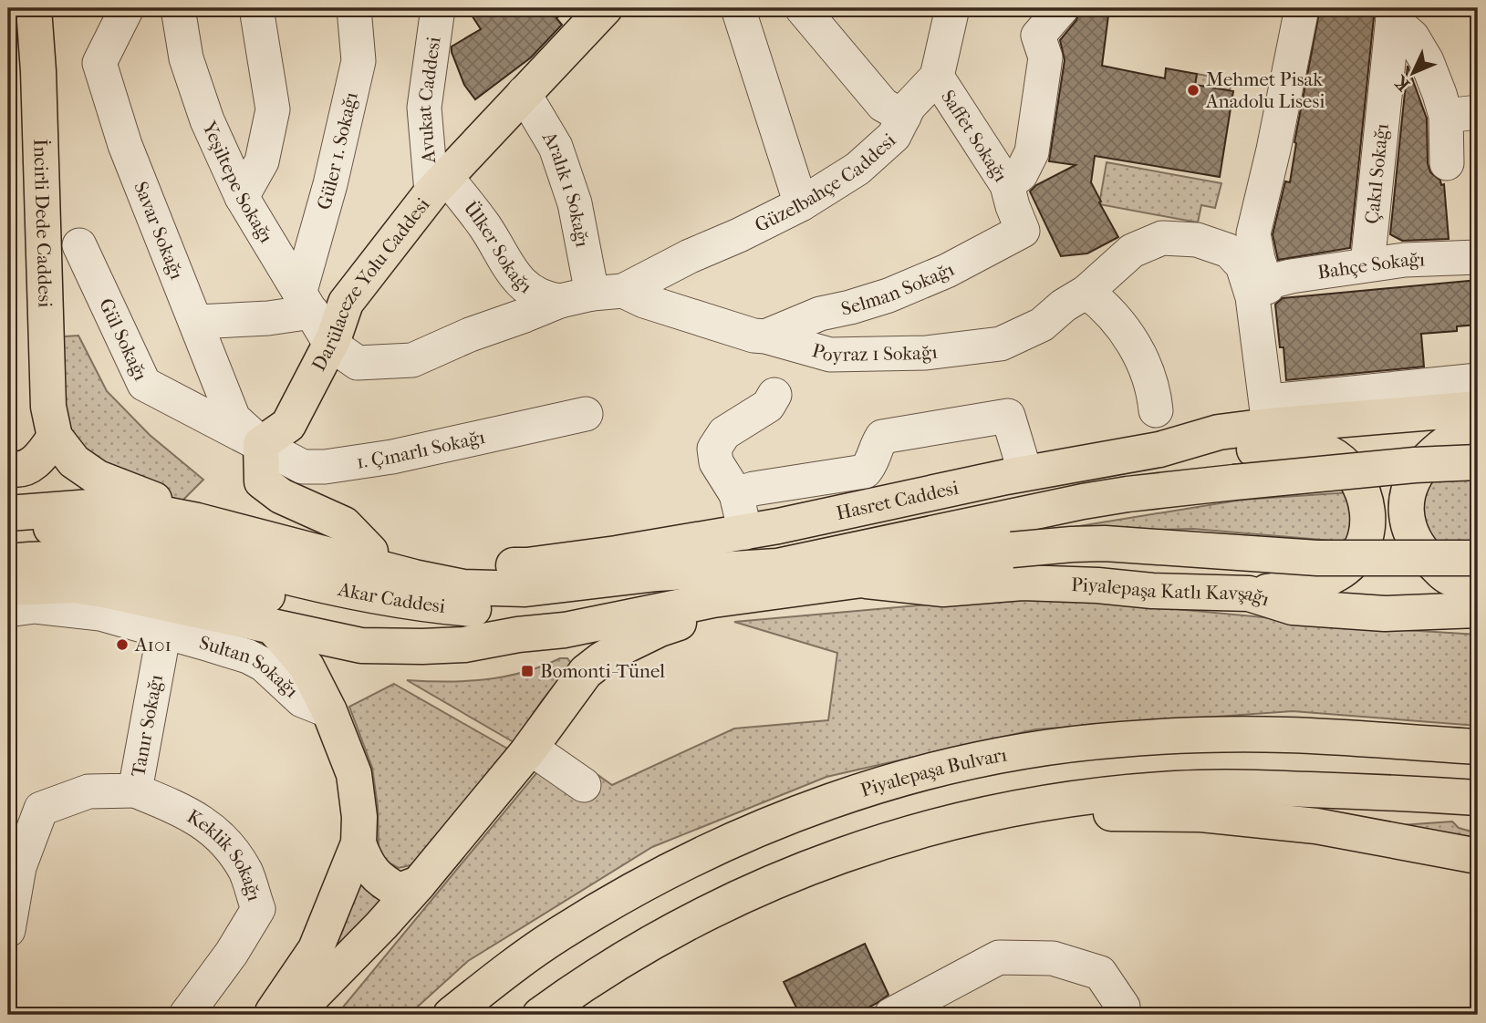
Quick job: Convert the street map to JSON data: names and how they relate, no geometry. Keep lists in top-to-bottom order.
{
  "streets": {
    "main road": [
      "İncirli Dede Caddesi",
      "Darülaceze Yolu Caddesi",
      "Hasret Caddesi",
      "Piyalepaşa Katlı Kavşağı",
      "Akar Caddesi",
      "Piyalepaşa Bulvarı"
    ],
    "street": [
      "Avukat Caddesi",
      "Saffet Sokağı",
      "Güler 1. Sokağı",
      "Çakıl Sokağı",
      "Güzelbahçe Caddesi",
      "Yeşiltepe Sokağı",
      "Aralık 1 Sokağı",
      "Savar Sokağı",
      "Ülker Sokağı",
      "Bahçe Sokağı",
      "Selman Sokağı",
      "Gül Sokağı",
      "Poyraz 1 Sokağı",
      "1. Çınarlı Sokağı",
      "Sultan Sokağı",
      "Tanır Sokağı",
      "Keklik Sokağı"
    ]
  },
  "crossings": [
    ["Avukat Caddesi", "Ülker Sokağı"],
    ["Avukat Caddesi", "Darülaceze Yolu Caddesi"],
    ["Saffet Sokağı", "Güzelbahçe Caddesi"],
    ["Saffet Sokağı", "Selman Sokağı"],
    ["Güler 1. Sokağı", "Yeşiltepe Sokağı"],
    ["Çakıl Sokağı", "Bahçe Sokağı"],
    ["Güzelbahçe Caddesi", "Aralık 1 Sokağı"],
    ["Güzelbahçe Caddesi", "Ülker Sokağı"],
    ["Güzelbahçe Caddesi", "Poyraz 1 Sokağı"],
    ["Yeşiltepe Sokağı", "Darülaceze Yolu Caddesi"],
    ["Aralık 1 Sokağı", "Ülker Sokağı"],
    ["Aralık 1 Sokağı", "Darülaceze Yolu Caddesi"],
    ["Aralık 1 Sokağı", "Poyraz 1 Sokağı"],
    ["Savar Sokağı", "Darülaceze Yolu Caddesi"],
    ["Savar Sokağı", "Gül Sokağı"],
    ["Savar Sokağı", "1. Çınarlı Sokağı"],
    ["Ülker Sokağı", "Darülaceze Yolu Caddesi"],
    ["Ülker Sokağı", "Poyraz 1 Sokağı"],
    ["Darülaceze Yolu Caddesi", "Gül Sokağı"],
    ["Darülaceze Yolu Caddesi", "1. Çınarlı Sokağı"],
    ["Selman Sokağı", "Poyraz 1 Sokağı"],
    ["Gül Sokağı", "1. Çınarlı Sokağı"],
    ["Poyraz 1 Sokağı", "Hasret Caddesi"],
    ["Sultan Sokağı", "Tanır Sokağı"],
    ["Tanır Sokağı", "Keklik Sokağı"]
  ],
  "places": {
    "other": ["Mehmet Pisak Anadolu Lisesi", "A101"],
    "transit": ["Bomonti-Tünel"]
  },
  "north": "bottom left"
}
